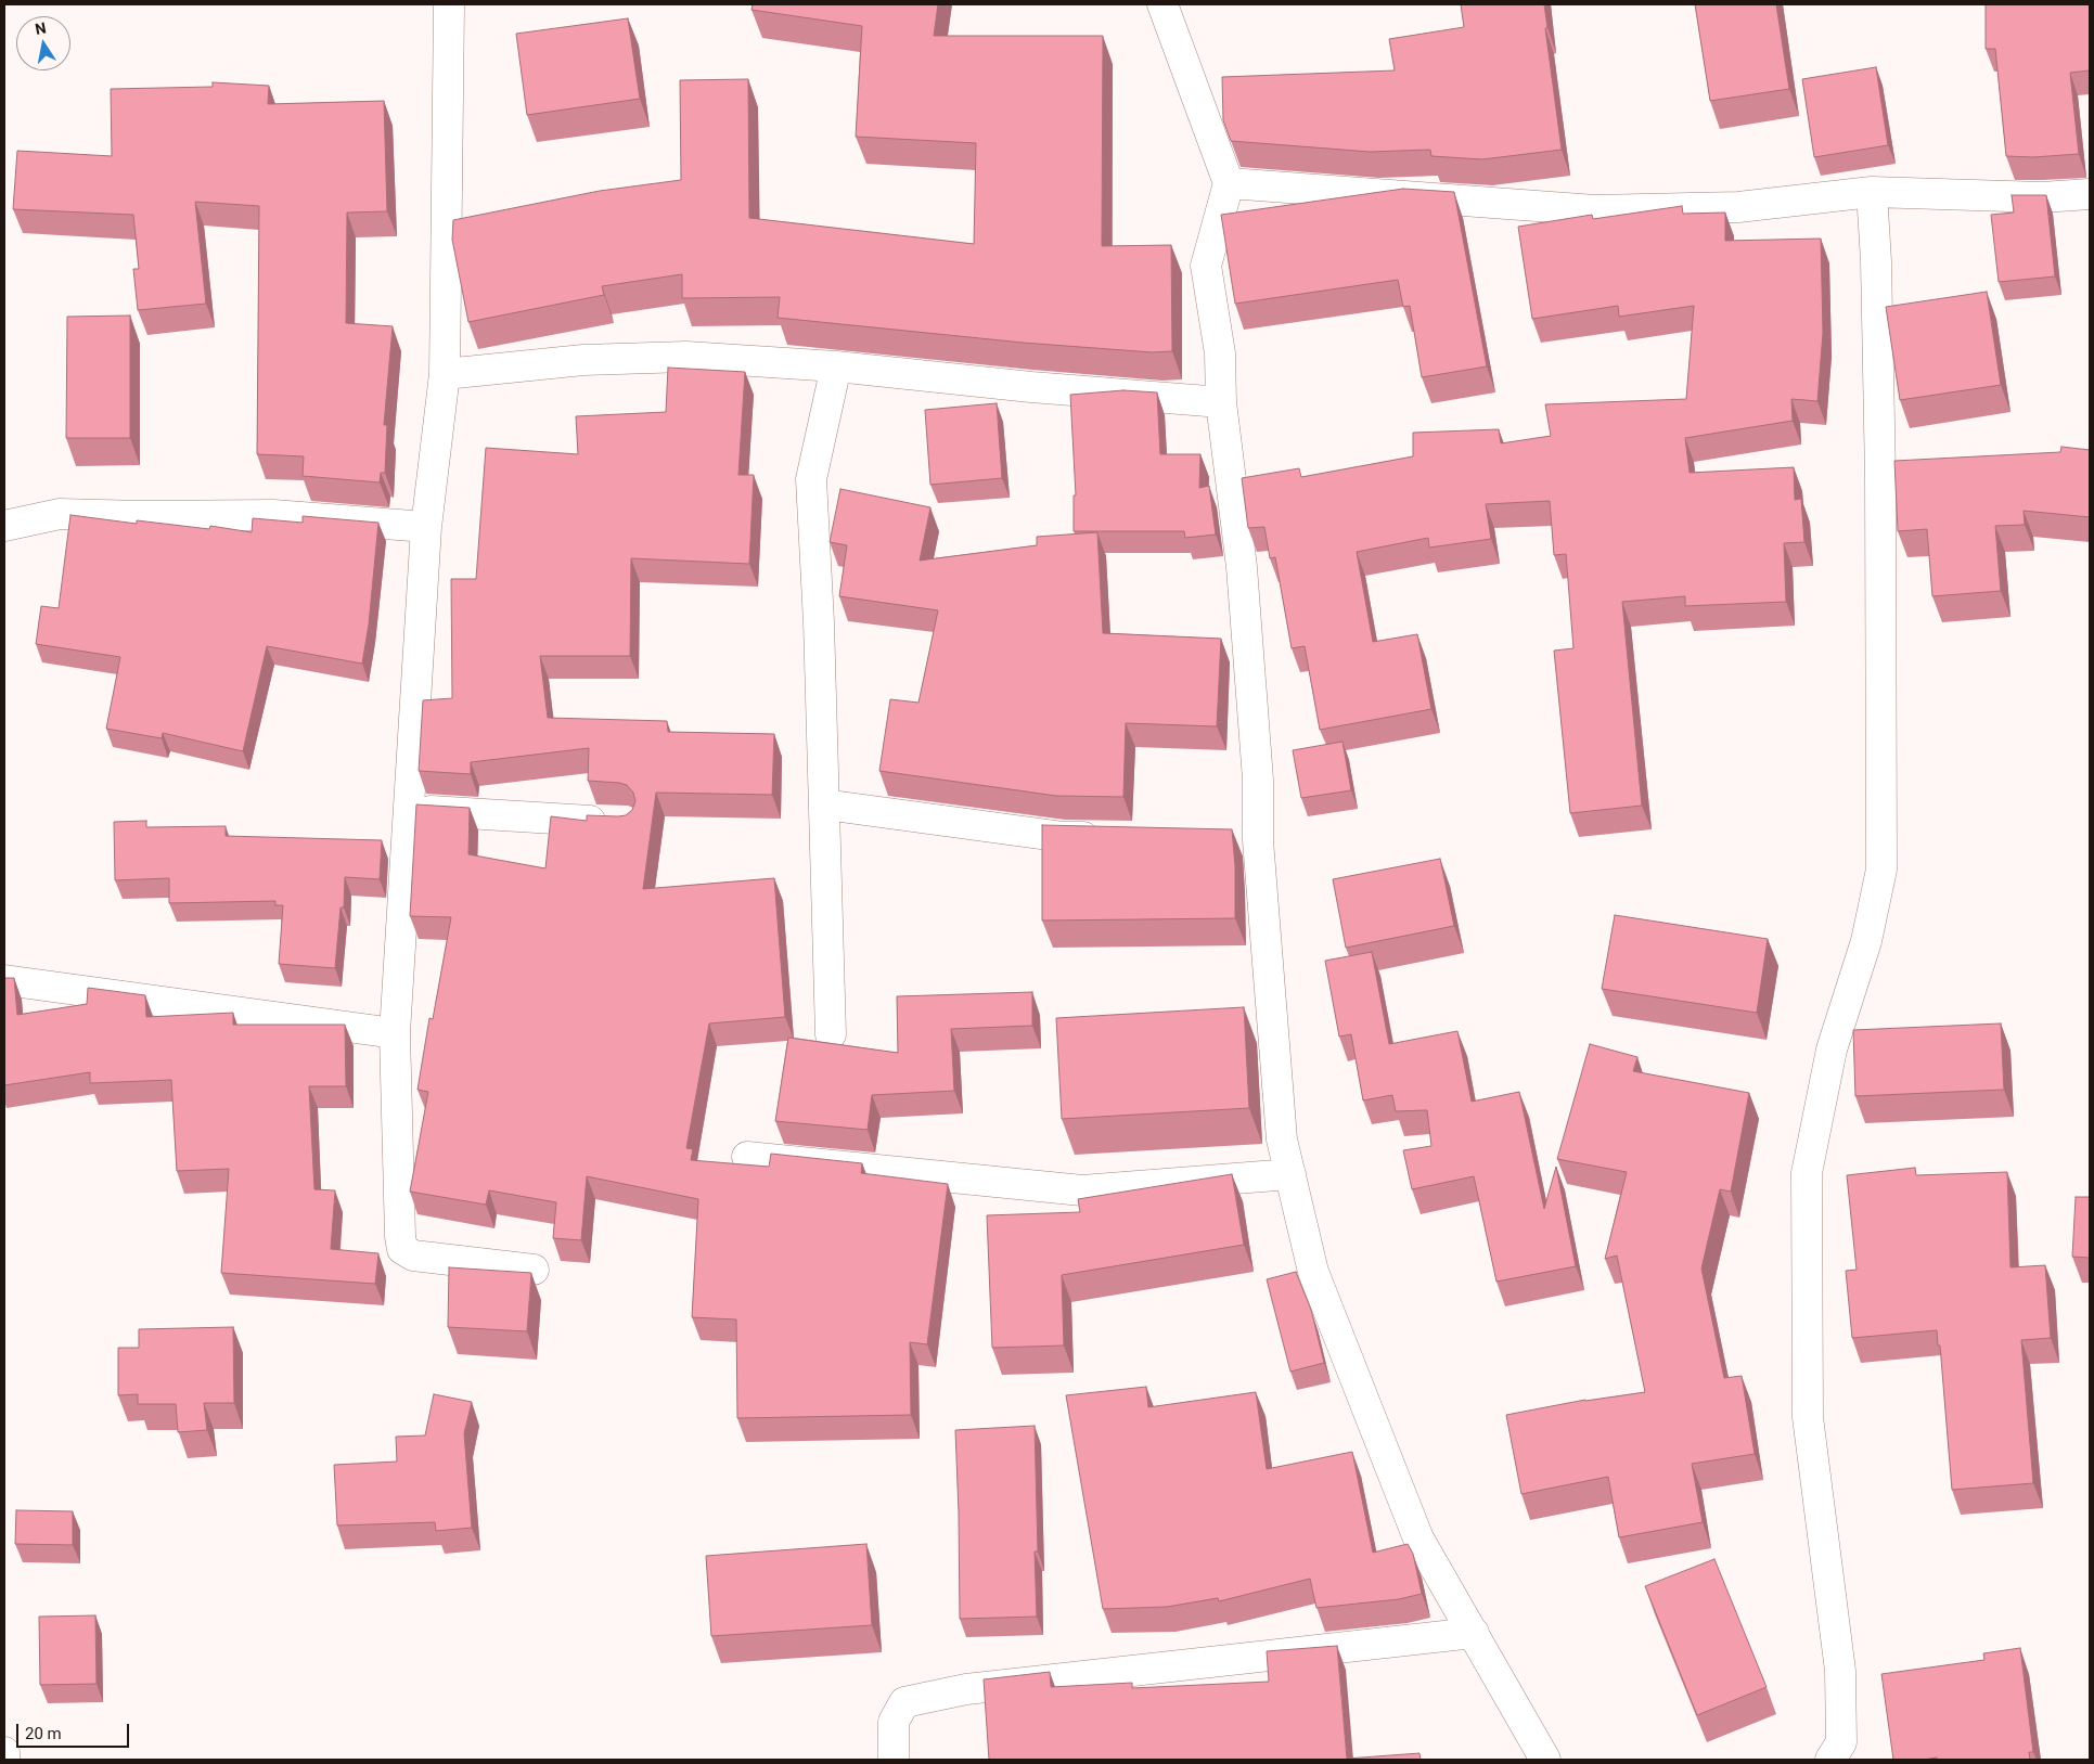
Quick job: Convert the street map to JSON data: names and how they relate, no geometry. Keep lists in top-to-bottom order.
{
  "scale_bar": "20 m",
  "north": "top"
}
